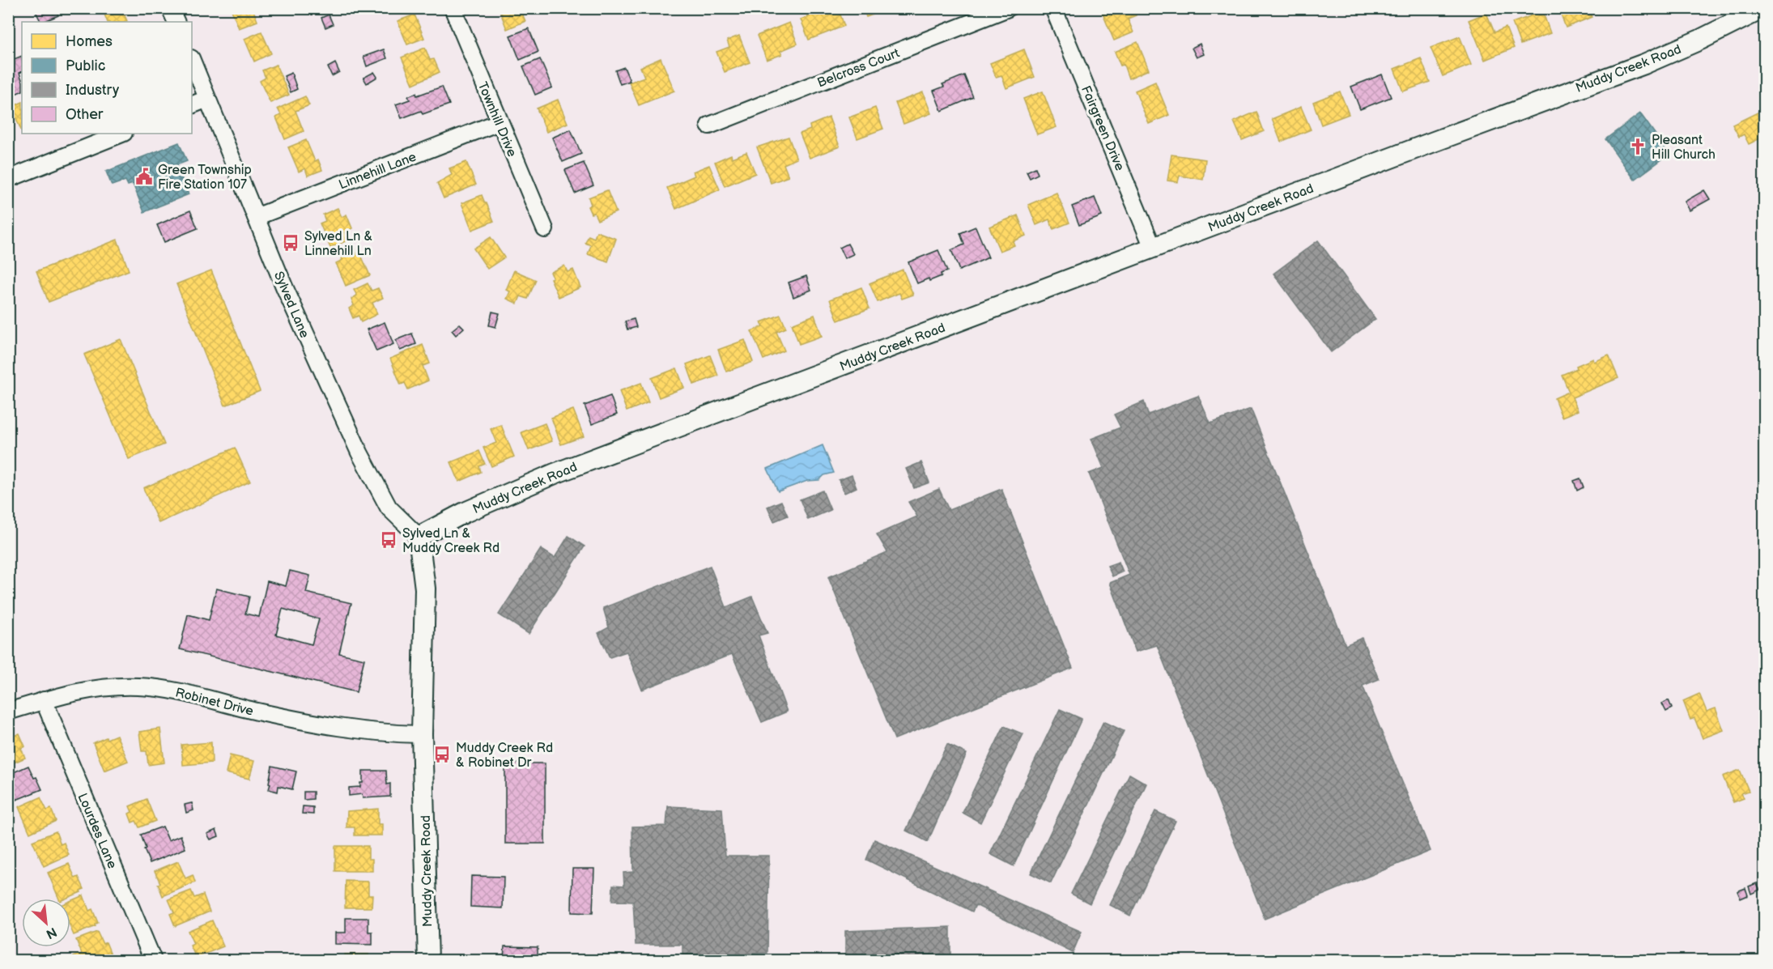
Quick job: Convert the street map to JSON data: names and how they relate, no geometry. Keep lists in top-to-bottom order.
{
  "streets": {
    "street": [
      "Belcross Court",
      "Muddy Creek Road",
      "Townhill Drive",
      "Fairgreen Drive",
      "Linnehill Lane",
      "Sylved Lane",
      "Robinet Drive",
      "Lourdes Lane"
    ]
  },
  "crossings": [
    ["Muddy Creek Road", "Fairgreen Drive"],
    ["Muddy Creek Road", "Sylved Lane"],
    ["Muddy Creek Road", "Robinet Drive"],
    ["Townhill Drive", "Linnehill Lane"],
    ["Linnehill Lane", "Sylved Lane"],
    ["Robinet Drive", "Lourdes Lane"]
  ],
  "places": {
    "church": ["Pleasant Hill Church"],
    "public building": ["Green Township Fire Station 107"],
    "bus stop": ["Sylved Ln & Linnehill Ln", "Sylved Ln & Muddy Creek Rd", "Muddy Creek Rd & Robinet Dr"]
  },
  "legend": [
    "Homes",
    "Public",
    "Industry",
    "Other"
  ],
  "north": "bottom right"
}
